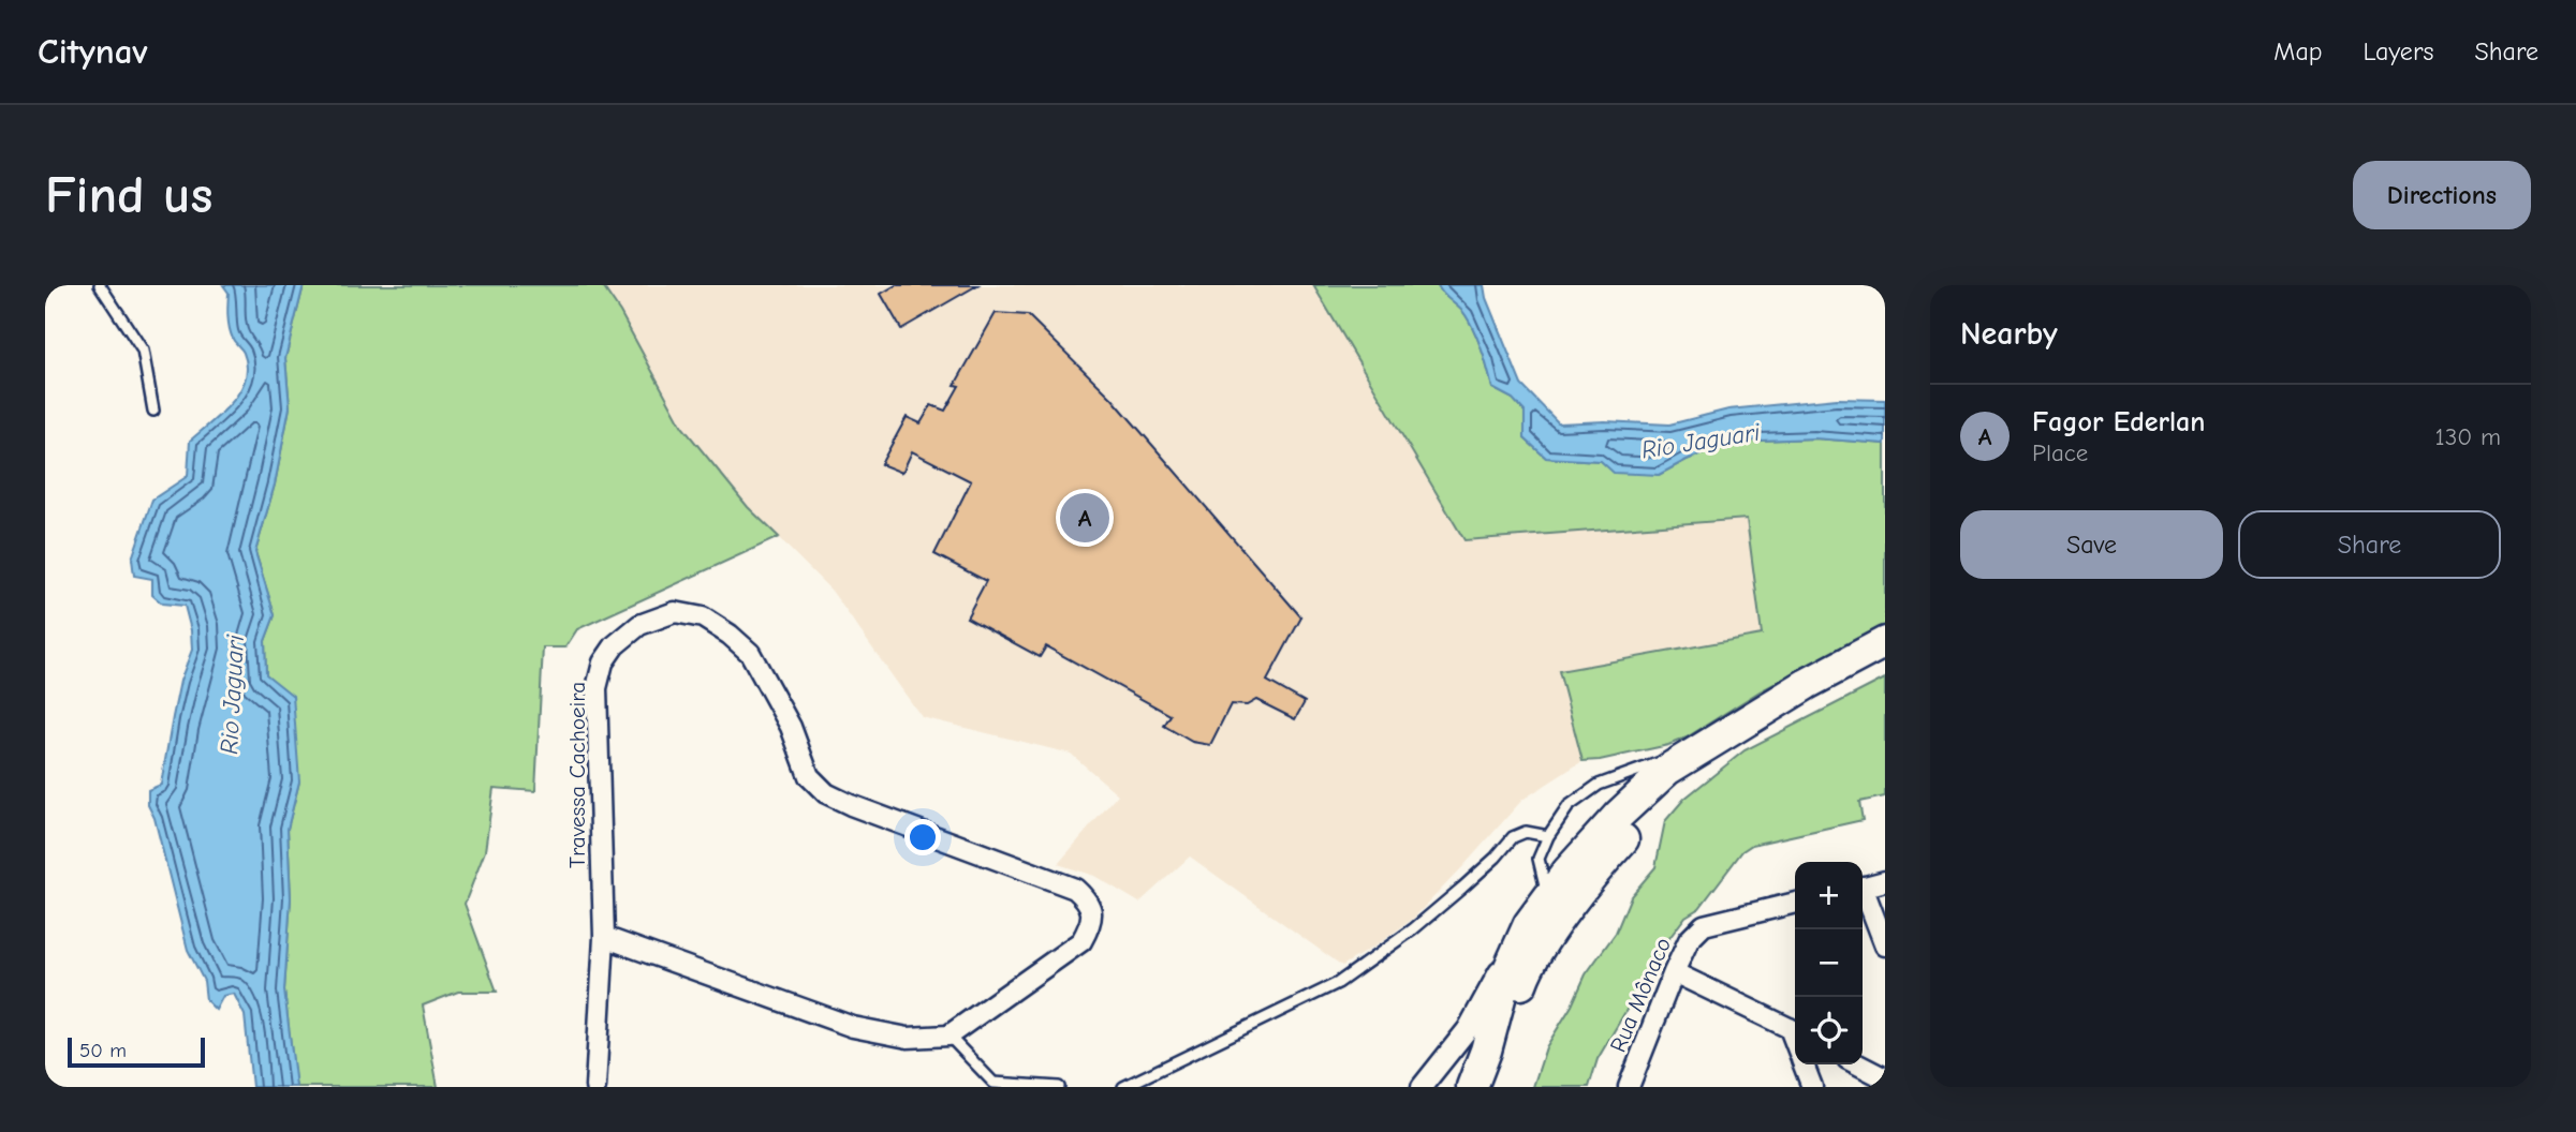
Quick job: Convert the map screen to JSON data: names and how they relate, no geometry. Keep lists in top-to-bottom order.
{
  "streets": {
    "street": ["Travessa Cachoeira", "Rua Mônaco"]
  },
  "water": ["Rio Jaguari"],
  "scale_bar": "50 m",
  "page": {
    "header": "Citynav",
    "nav": ["Map", "Layers", "Share"],
    "buttons": [
      "Directions",
      ["Save", "Share"]
    ],
    "title": "Find us",
    "heading": "Nearby",
    "list": [
      {
        "mark": "A",
        "name": "Fagor Ederlan",
        "note": "Place",
        "value": "130 m"
      }
    ],
    "pins": "A",
    "map_buttons": ["+", "−"],
    "scale": "50 m"
  }
}
